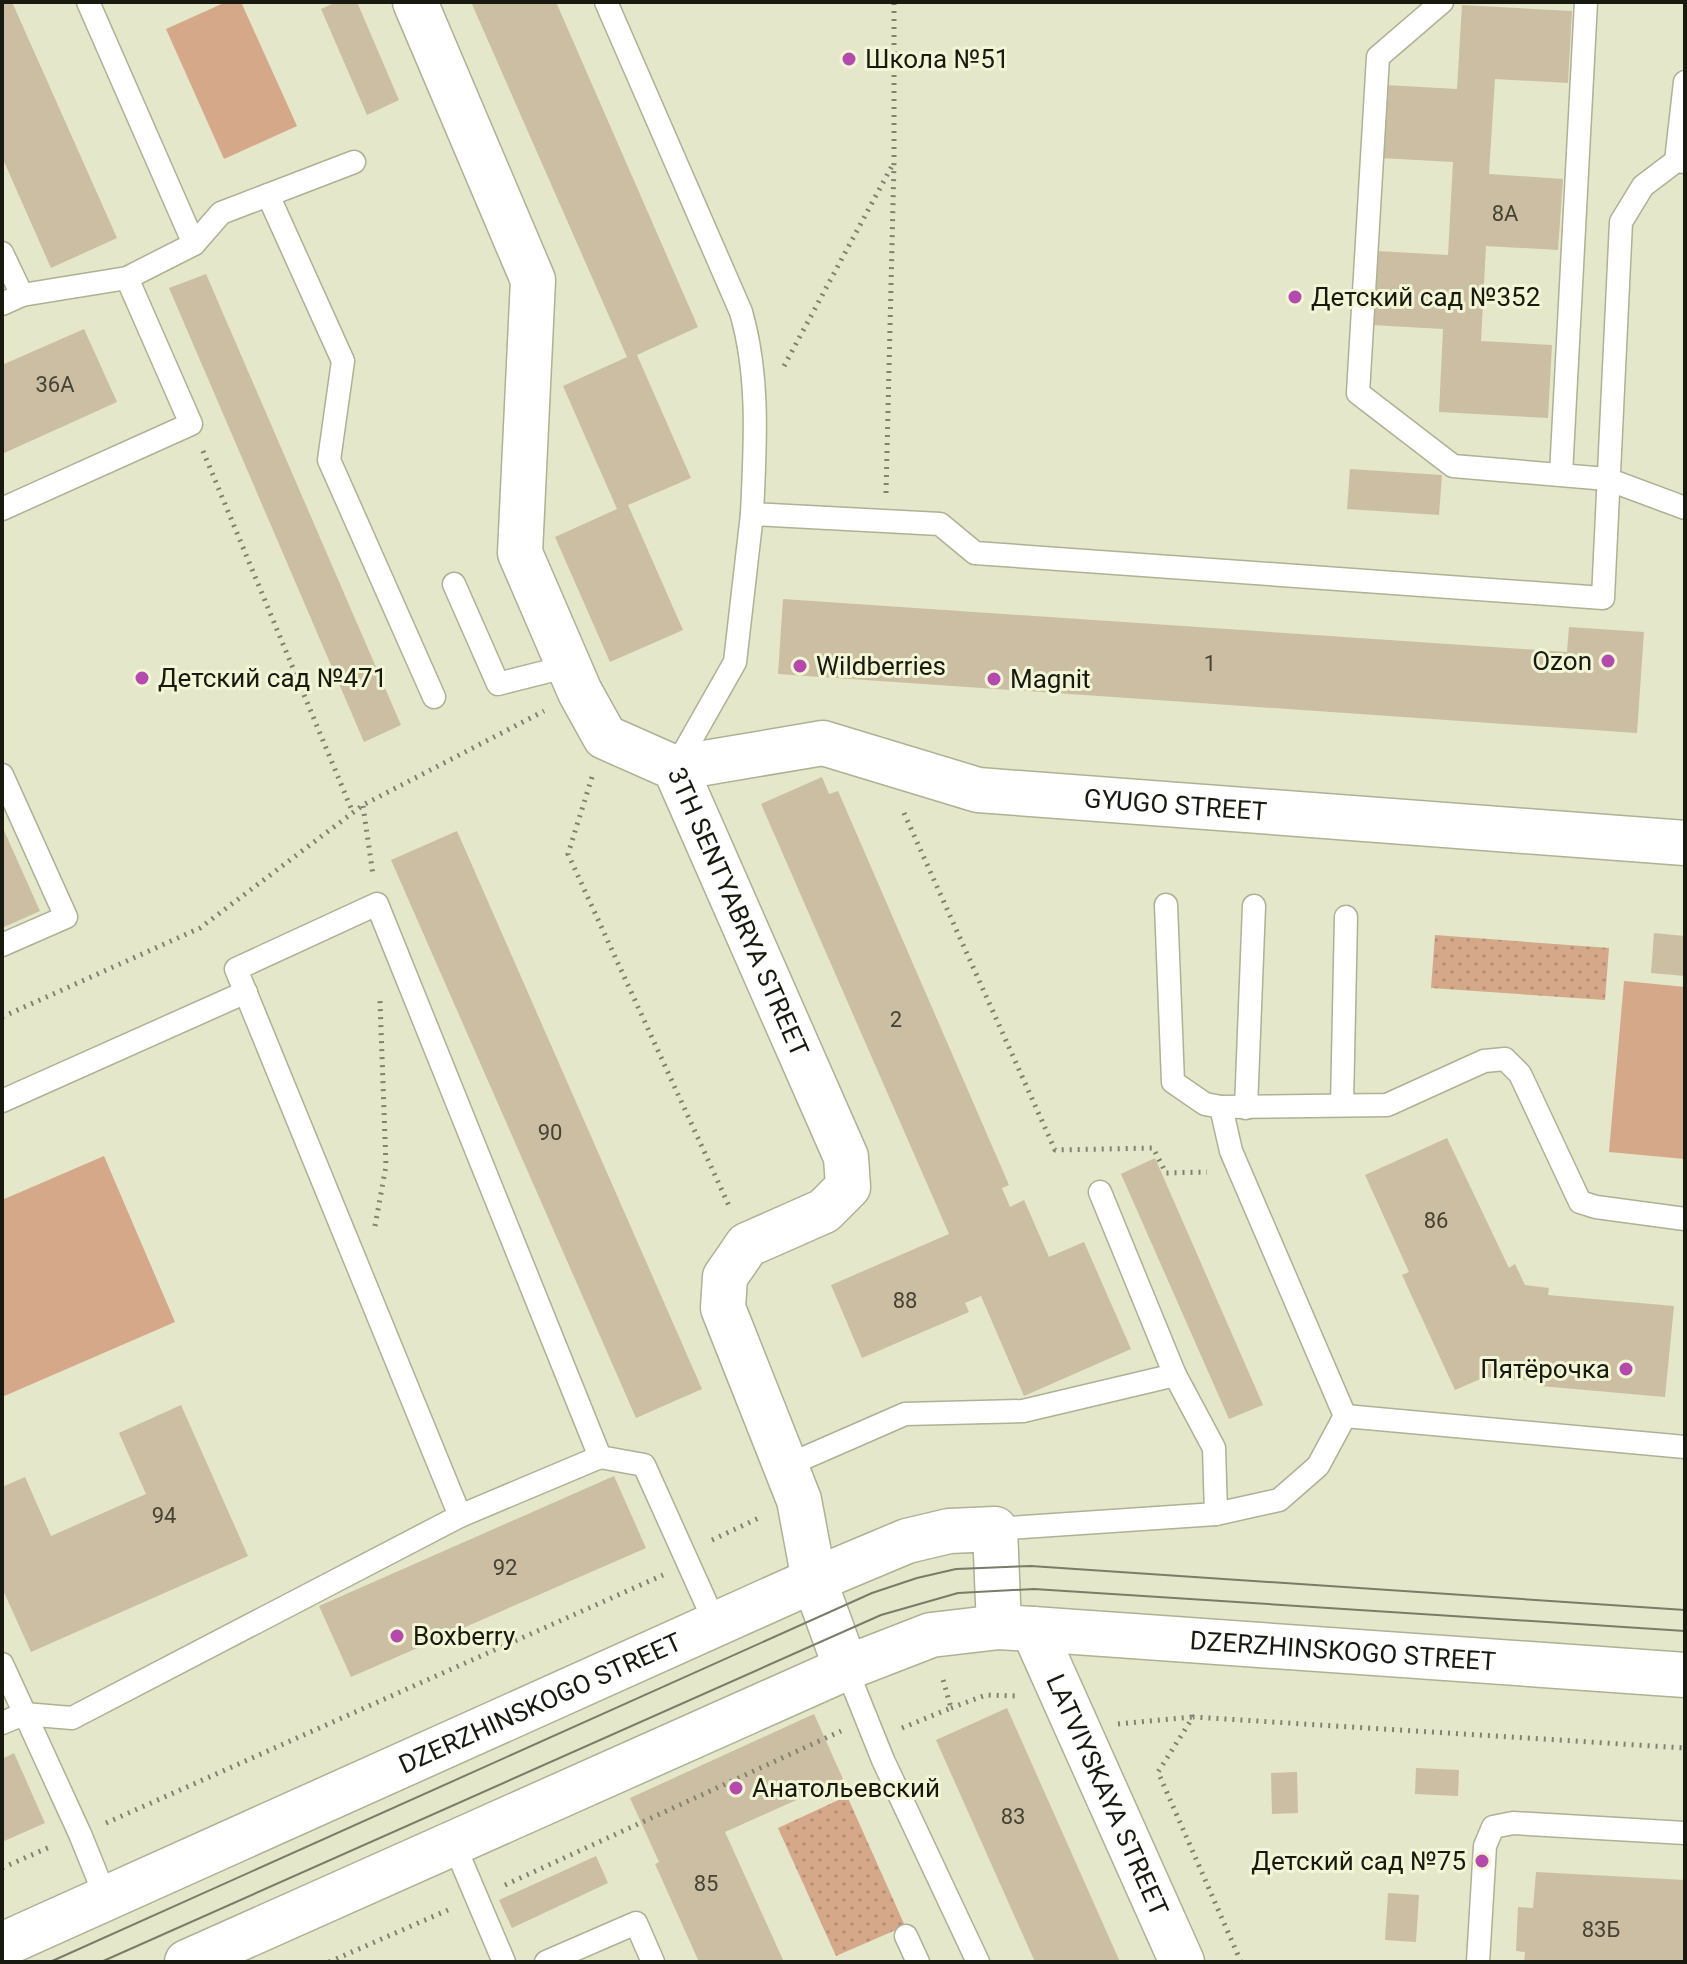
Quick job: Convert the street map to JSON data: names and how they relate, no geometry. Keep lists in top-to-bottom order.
{
  "streets": {
    "street": [
      "GYUGO STREET",
      "3TH SENTYABRYA STREET",
      "DZERZHINSKOGO STREET",
      "LATVIYSKAYA STREET"
    ]
  },
  "crossings": [
    ["GYUGO STREET", "3TH SENTYABRYA STREET"],
    ["DZERZHINSKOGO STREET", "LATVIYSKAYA STREET"]
  ],
  "places": [
    "Школа №51",
    "Детский сад №352",
    "Ozon",
    "Wildberries",
    "Детский сад №471",
    "Magnit",
    "Пятёрочка",
    "Boxberry",
    "Анатольевский",
    "Детский сад №75"
  ],
  "house_numbers": [
    "8А",
    "36А",
    "1",
    "2",
    "90",
    "86",
    "88",
    "94",
    "92",
    "83",
    "85",
    "83Б"
  ]
}
